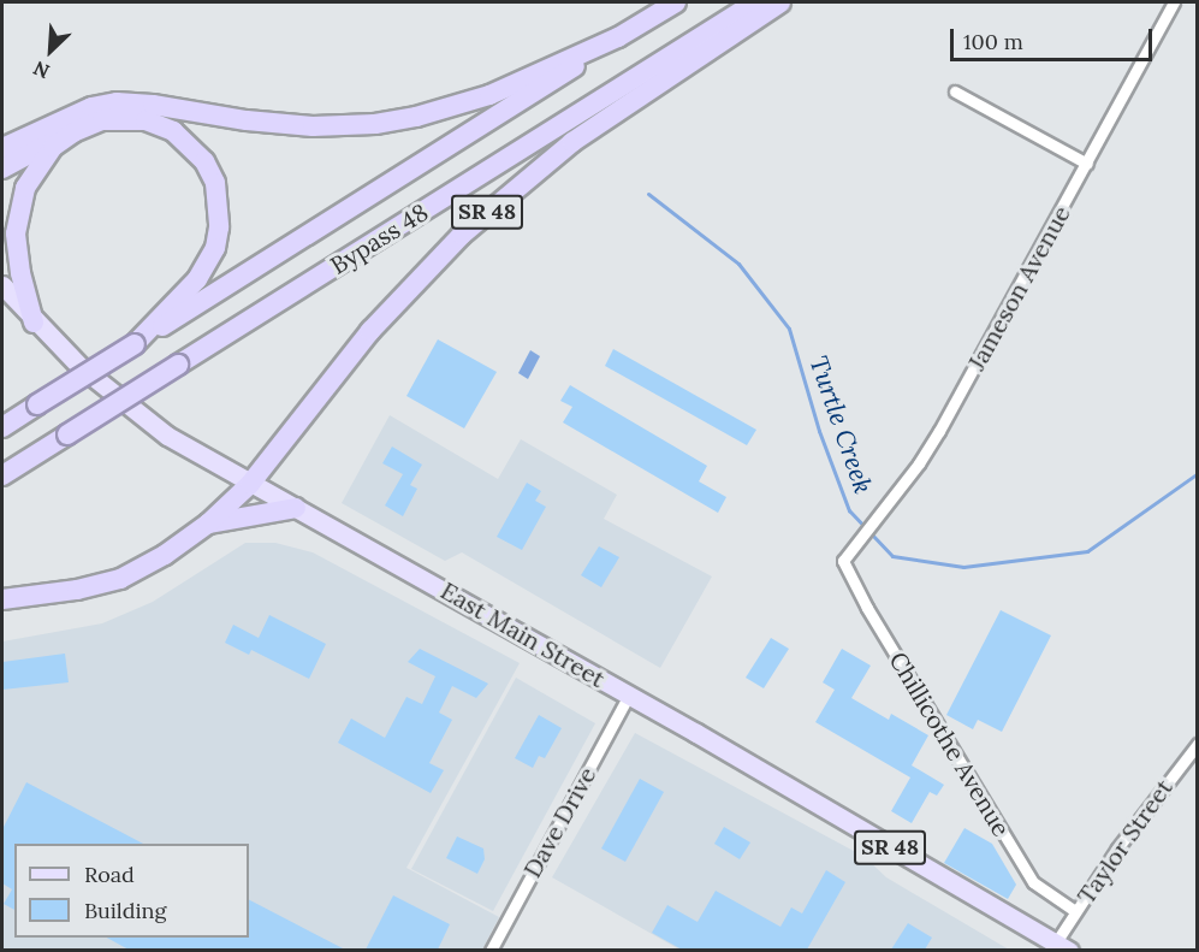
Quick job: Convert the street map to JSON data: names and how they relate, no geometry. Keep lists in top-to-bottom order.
{
  "streets": {
    "highway": ["SR 48", "Bypass 48"],
    "main road": ["East Main Street"],
    "street": [
      "Jameson Avenue",
      "Chillicothe Avenue",
      "Dave Drive",
      "Taylor Street"
    ]
  },
  "crossings": [
    ["SR 48", "East Main Street"],
    ["Jameson Avenue", "Chillicothe Avenue"],
    ["East Main Street", "Dave Drive"],
    ["East Main Street", "Taylor Street"],
    ["Chillicothe Avenue", "Taylor Street"]
  ],
  "water": ["Turtle Creek"],
  "legend": ["Road", "Building"],
  "scale_bar": "100 m",
  "north": "bottom left"
}
